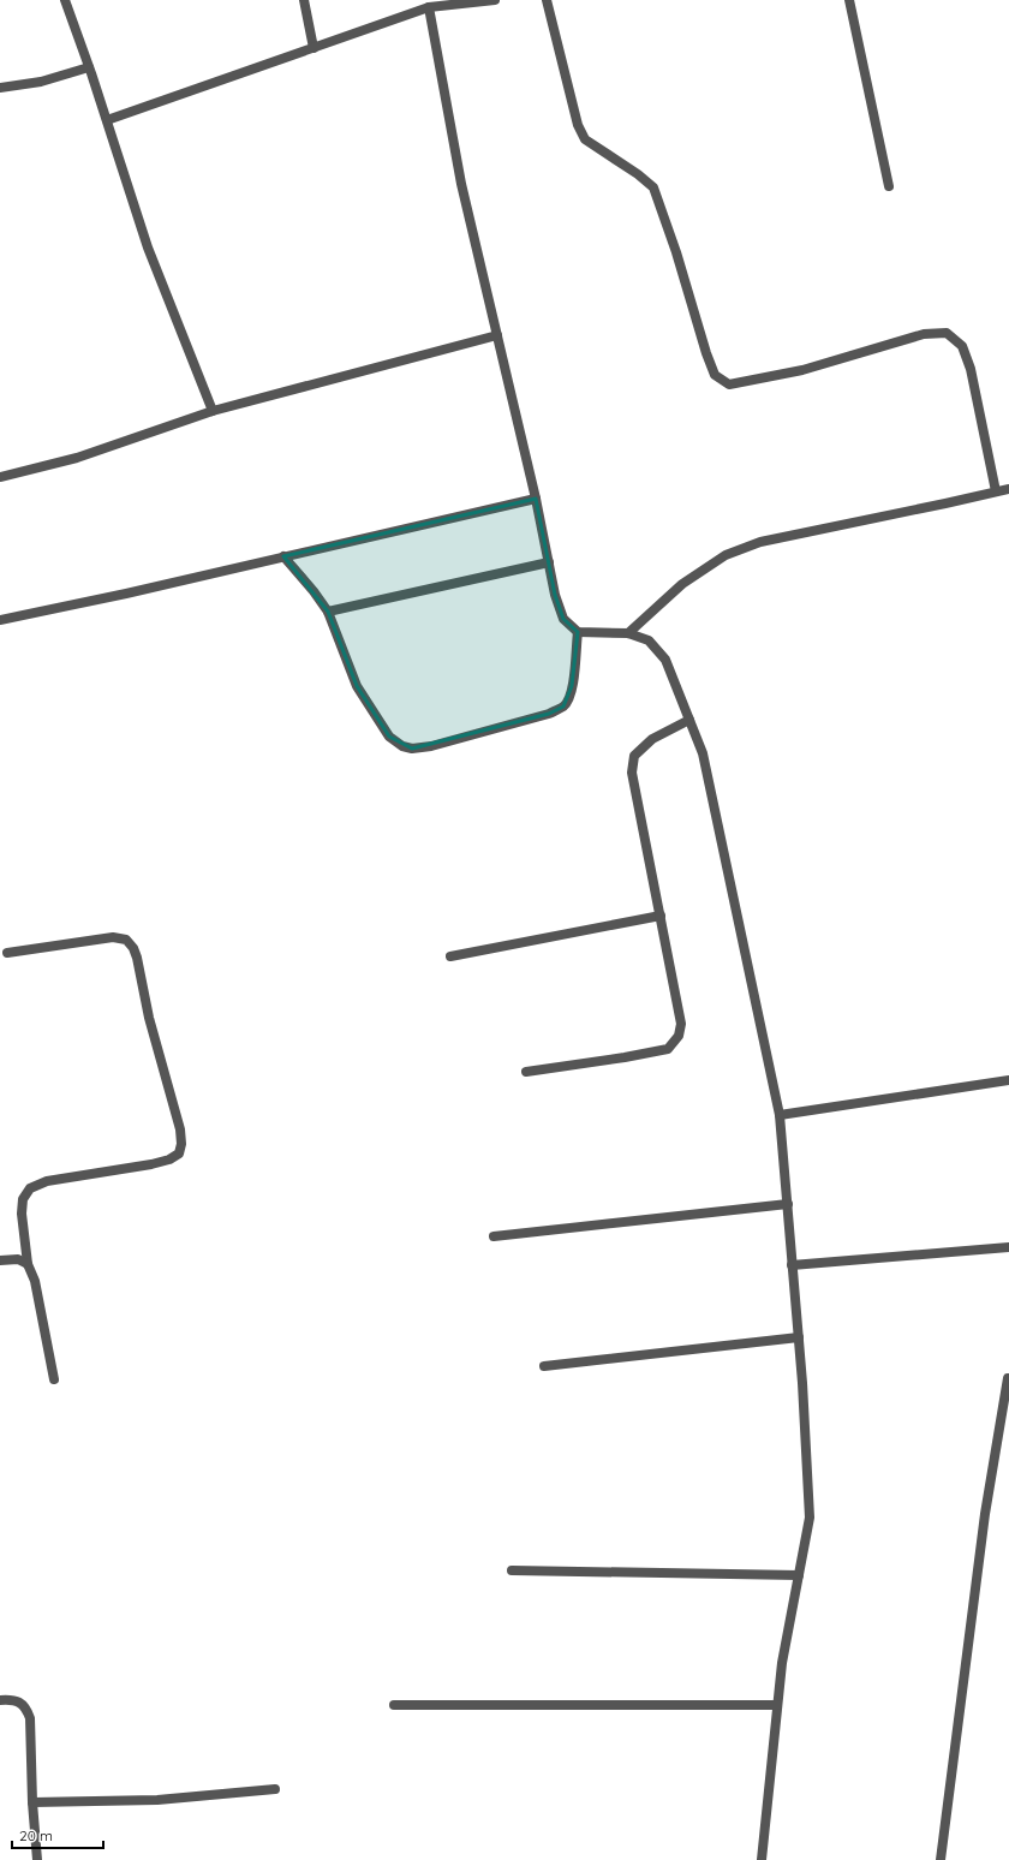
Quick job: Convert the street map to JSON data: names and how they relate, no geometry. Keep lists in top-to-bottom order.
{
  "scale_bar": "20 m"
}
